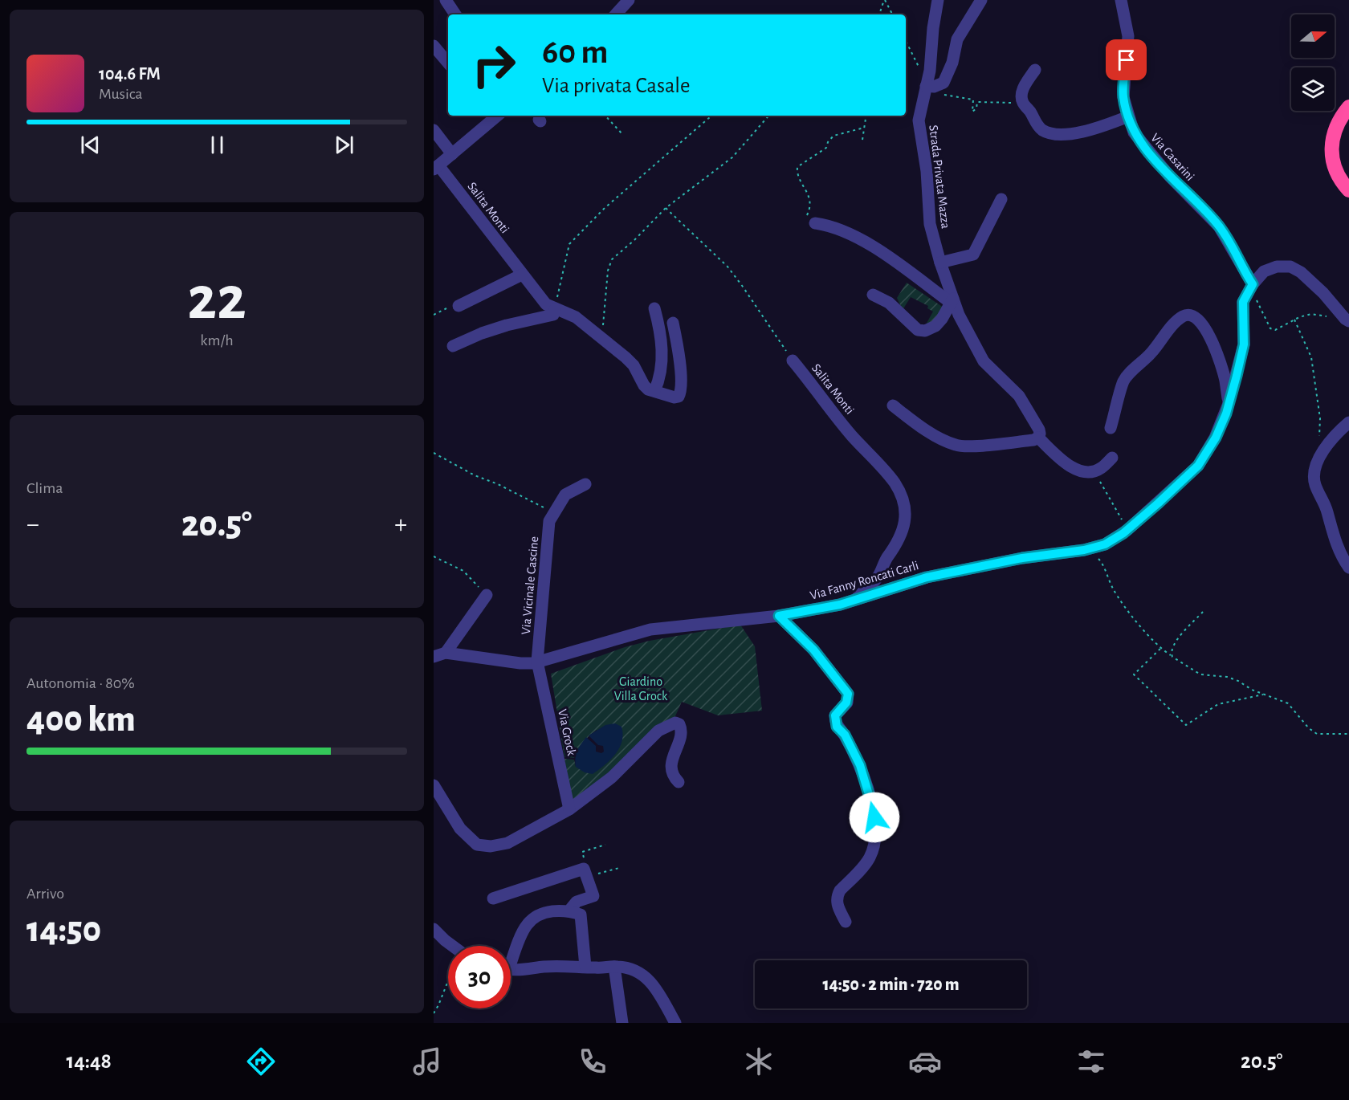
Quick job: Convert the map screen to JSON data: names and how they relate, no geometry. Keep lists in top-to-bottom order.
{
  "streets": {
    "street": [
      "Via Casarini",
      "Strada Privata Mazza",
      "Salita Monti",
      "Via Fanny Roncati Carli",
      "Via Vicinale Cascine",
      "Via Grock"
    ]
  },
  "crossings": [
    ["Via Casarini", "Via Fanny Roncati Carli"],
    ["Salita Monti", "Via Fanny Roncati Carli"],
    ["Via Fanny Roncati Carli", "Via Vicinale Cascine"],
    ["Via Fanny Roncati Carli", "Via Grock"],
    ["Via Vicinale Cascine", "Via Grock"]
  ],
  "parks": ["Giardino Villa Grock"],
  "north": "right",
  "page": {
    "turn": ["60 m", "Via privata Casale"],
    "song": ["104.6 FM", "Musica"],
    "tile": [
      ["22", "km/h"],
      "Clima",
      ["Autonomia · 80%", "400 km"],
      ["Arrivo", "14:50"]
    ],
    "heat": ["−", "20.5°", "+"],
    "limit": "30",
    "trip": "14:50 · 2 min · 720 m",
    "tabs": ["14:48", "20.5°"]
  }
}
